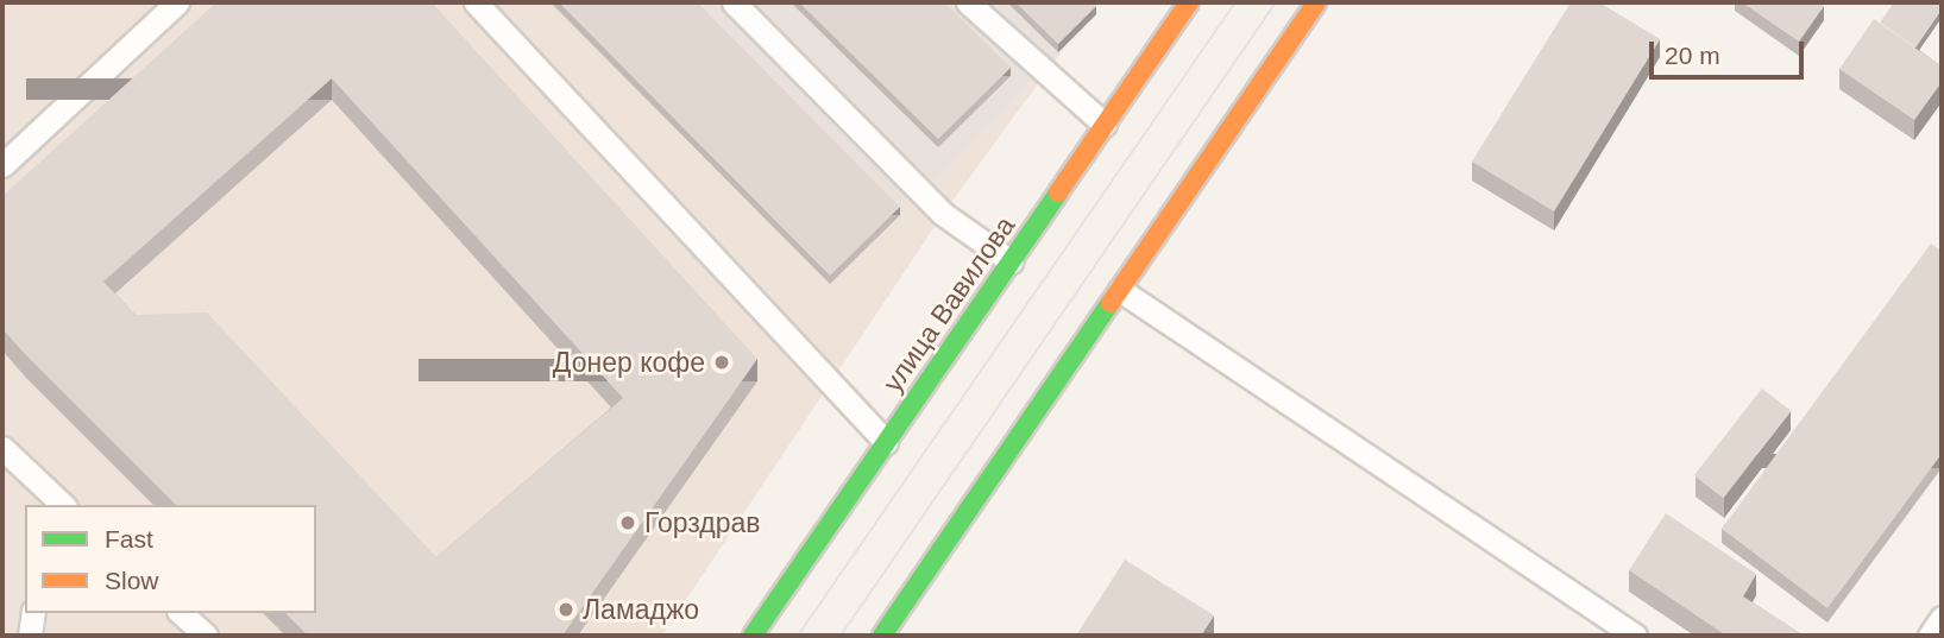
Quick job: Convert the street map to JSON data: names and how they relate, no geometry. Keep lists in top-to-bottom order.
{
  "streets": {
    "main road": ["улица Вавилова"]
  },
  "places": ["Донер кофе", "Горздрав", "Ламаджо"],
  "legend": ["Fast", "Slow"],
  "scale_bar": "20 m"
}
